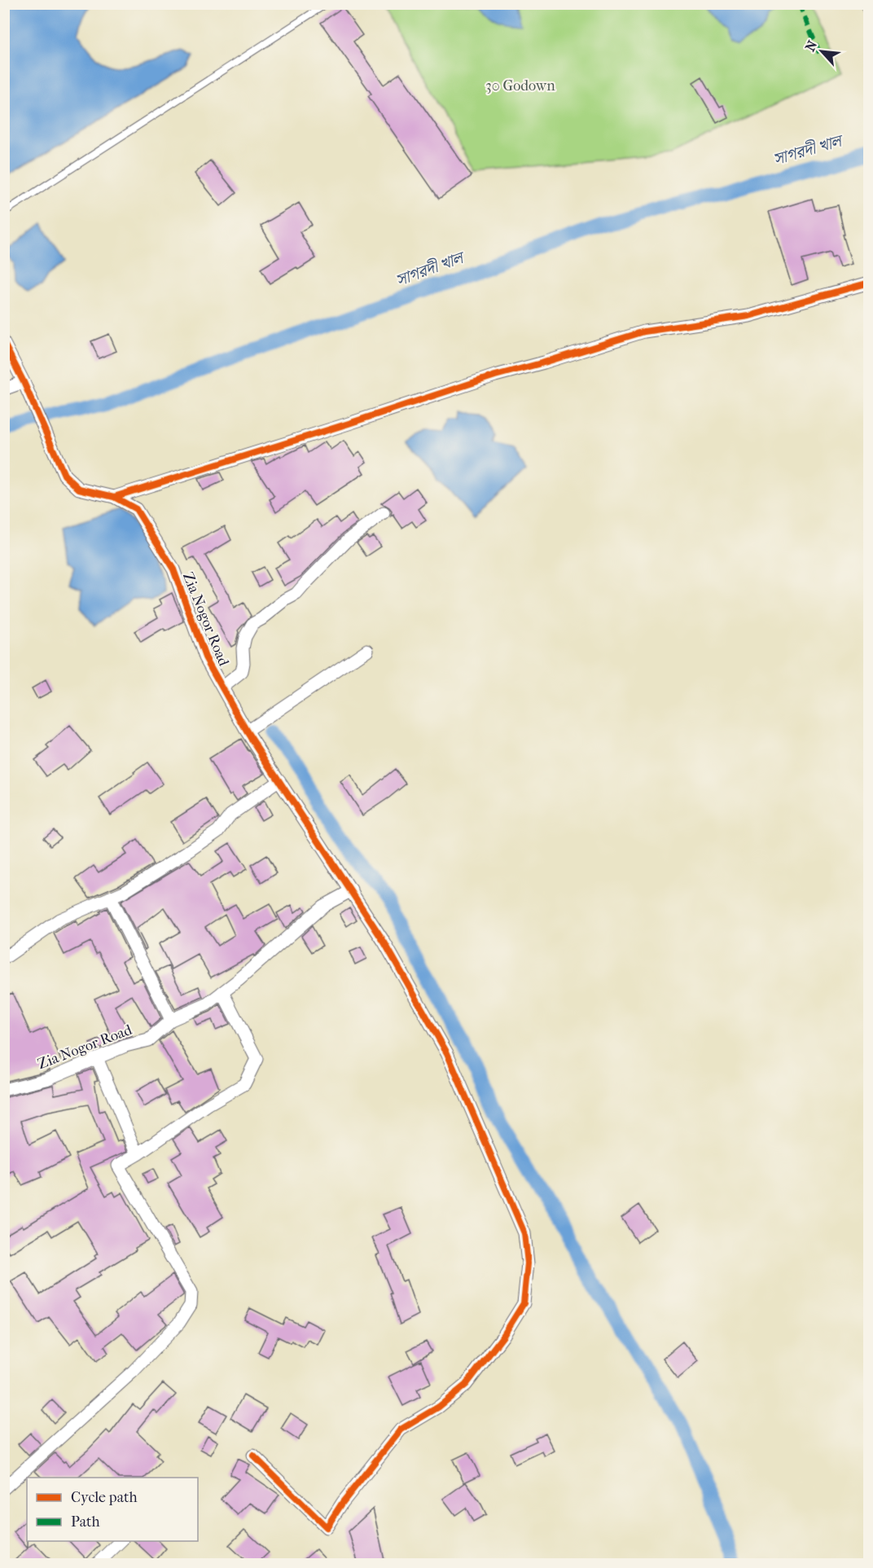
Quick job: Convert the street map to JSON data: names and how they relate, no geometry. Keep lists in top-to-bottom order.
{
  "streets": {
    "street": ["Zia Nogor Road"]
  },
  "water": ["সাগরদী খাল"],
  "parks": ["30 Godown"],
  "legend": ["Cycle path", "Path"],
  "north": "top left"
}
